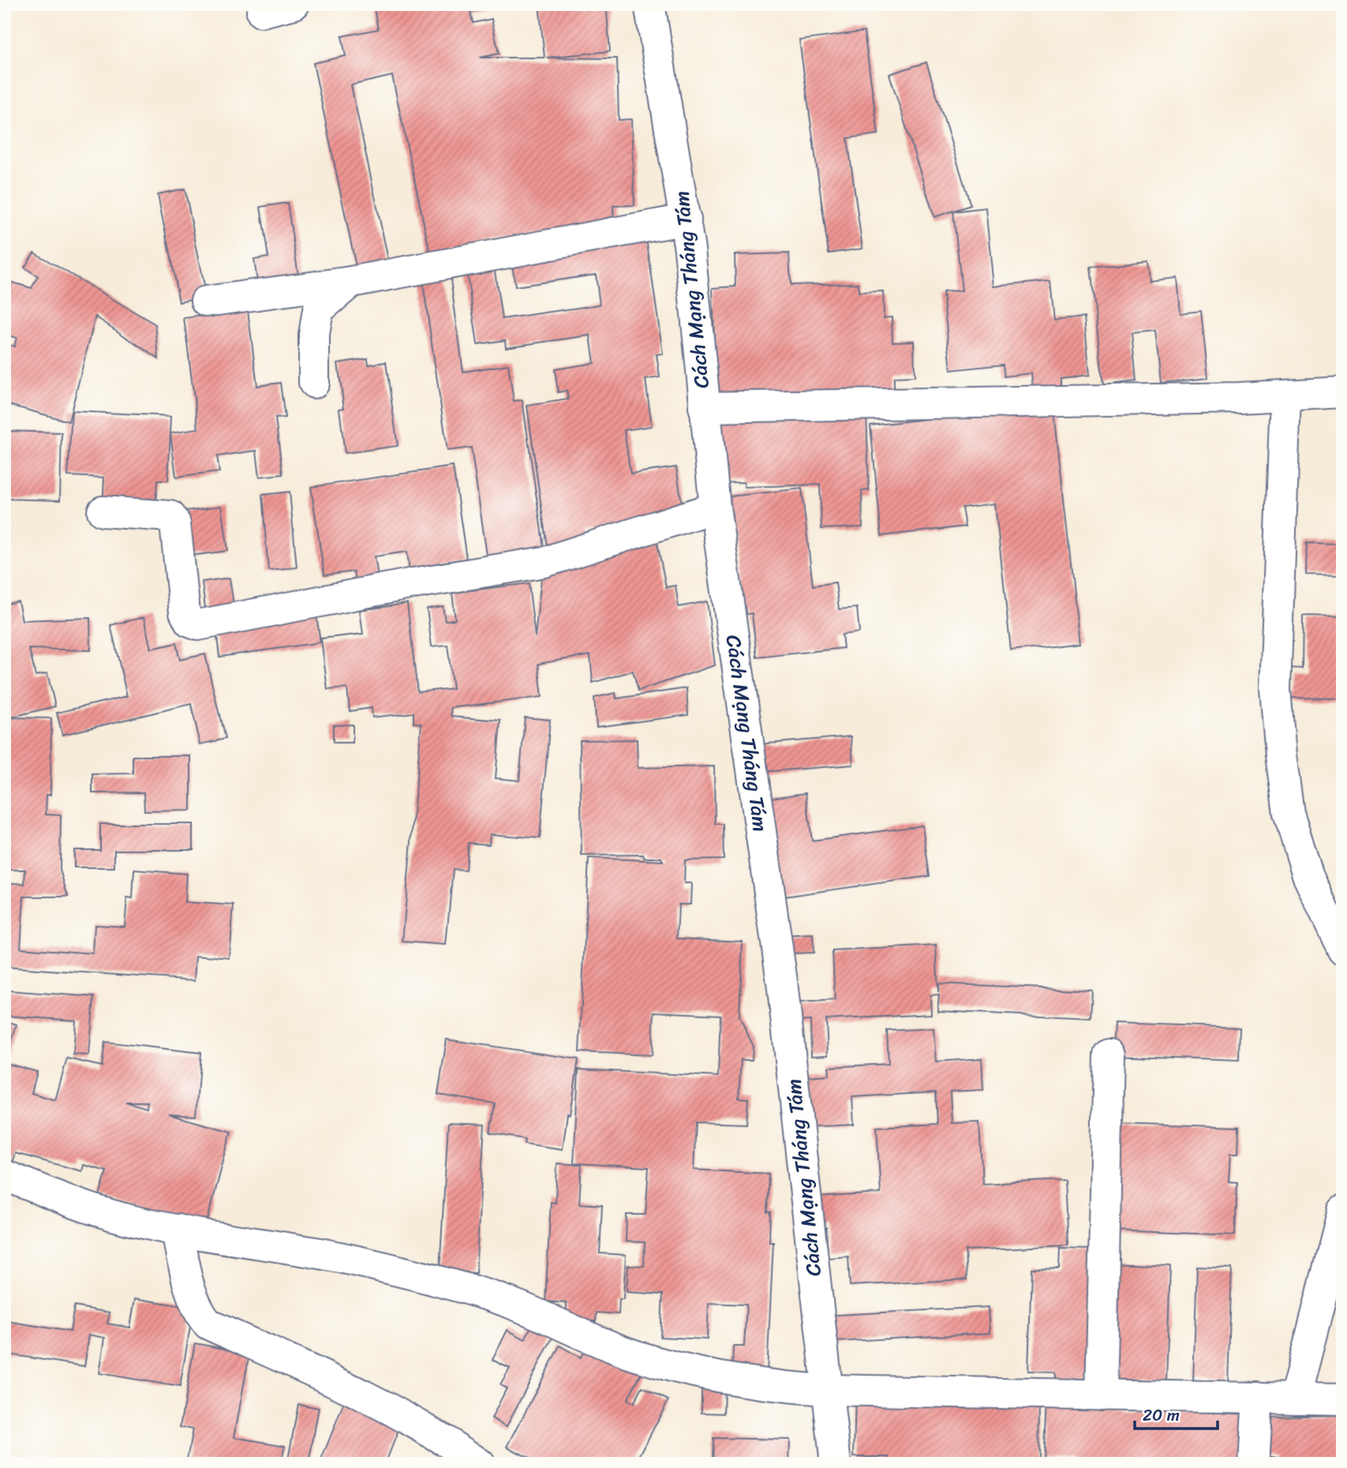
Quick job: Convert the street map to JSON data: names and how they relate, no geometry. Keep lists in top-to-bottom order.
{
  "streets": {
    "street": ["Cách Mạng Tháng Tám"]
  },
  "scale_bar": "20 m"
}
